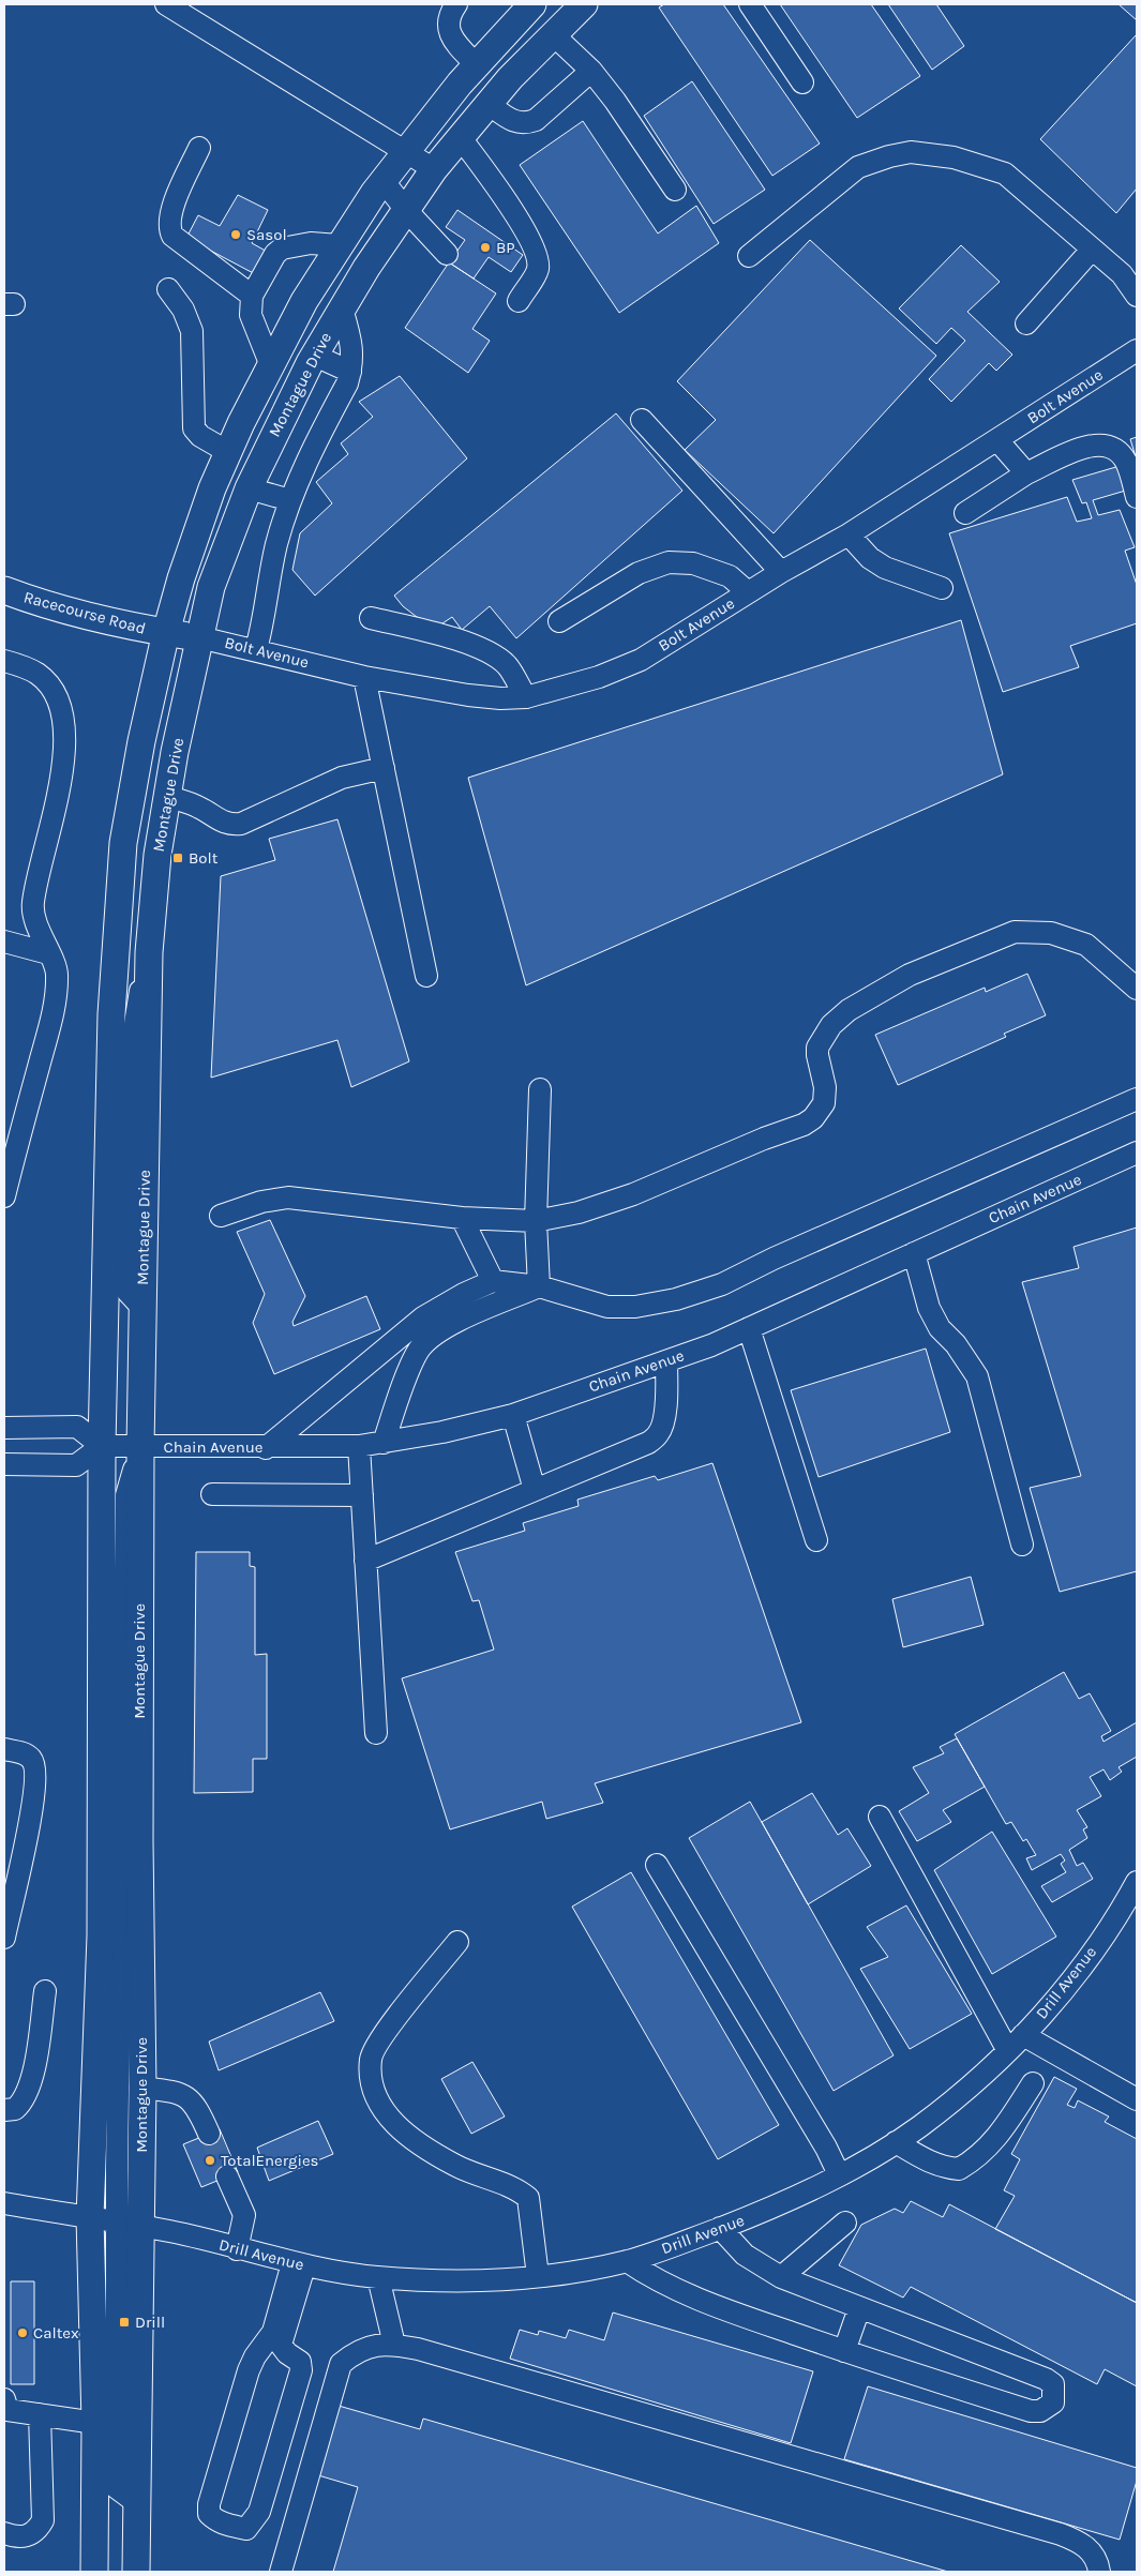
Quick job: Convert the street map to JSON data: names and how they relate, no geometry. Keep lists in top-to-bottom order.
{
  "streets": {
    "main road": ["Montague Drive", "Racecourse Road"],
    "street": ["Bolt Avenue", "Chain Avenue", "Drill Avenue"]
  },
  "crossings": [
    ["Montague Drive", "Bolt Avenue"],
    ["Montague Drive", "Racecourse Road"],
    ["Montague Drive", "Chain Avenue"],
    ["Montague Drive", "Drill Avenue"],
    ["Bolt Avenue", "Racecourse Road"]
  ],
  "places": {
    "other": [
      "Sasol",
      "BP",
      "TotalEnergies",
      "Caltex"
    ],
    "transit": ["Bolt", "Drill"]
  }
}
